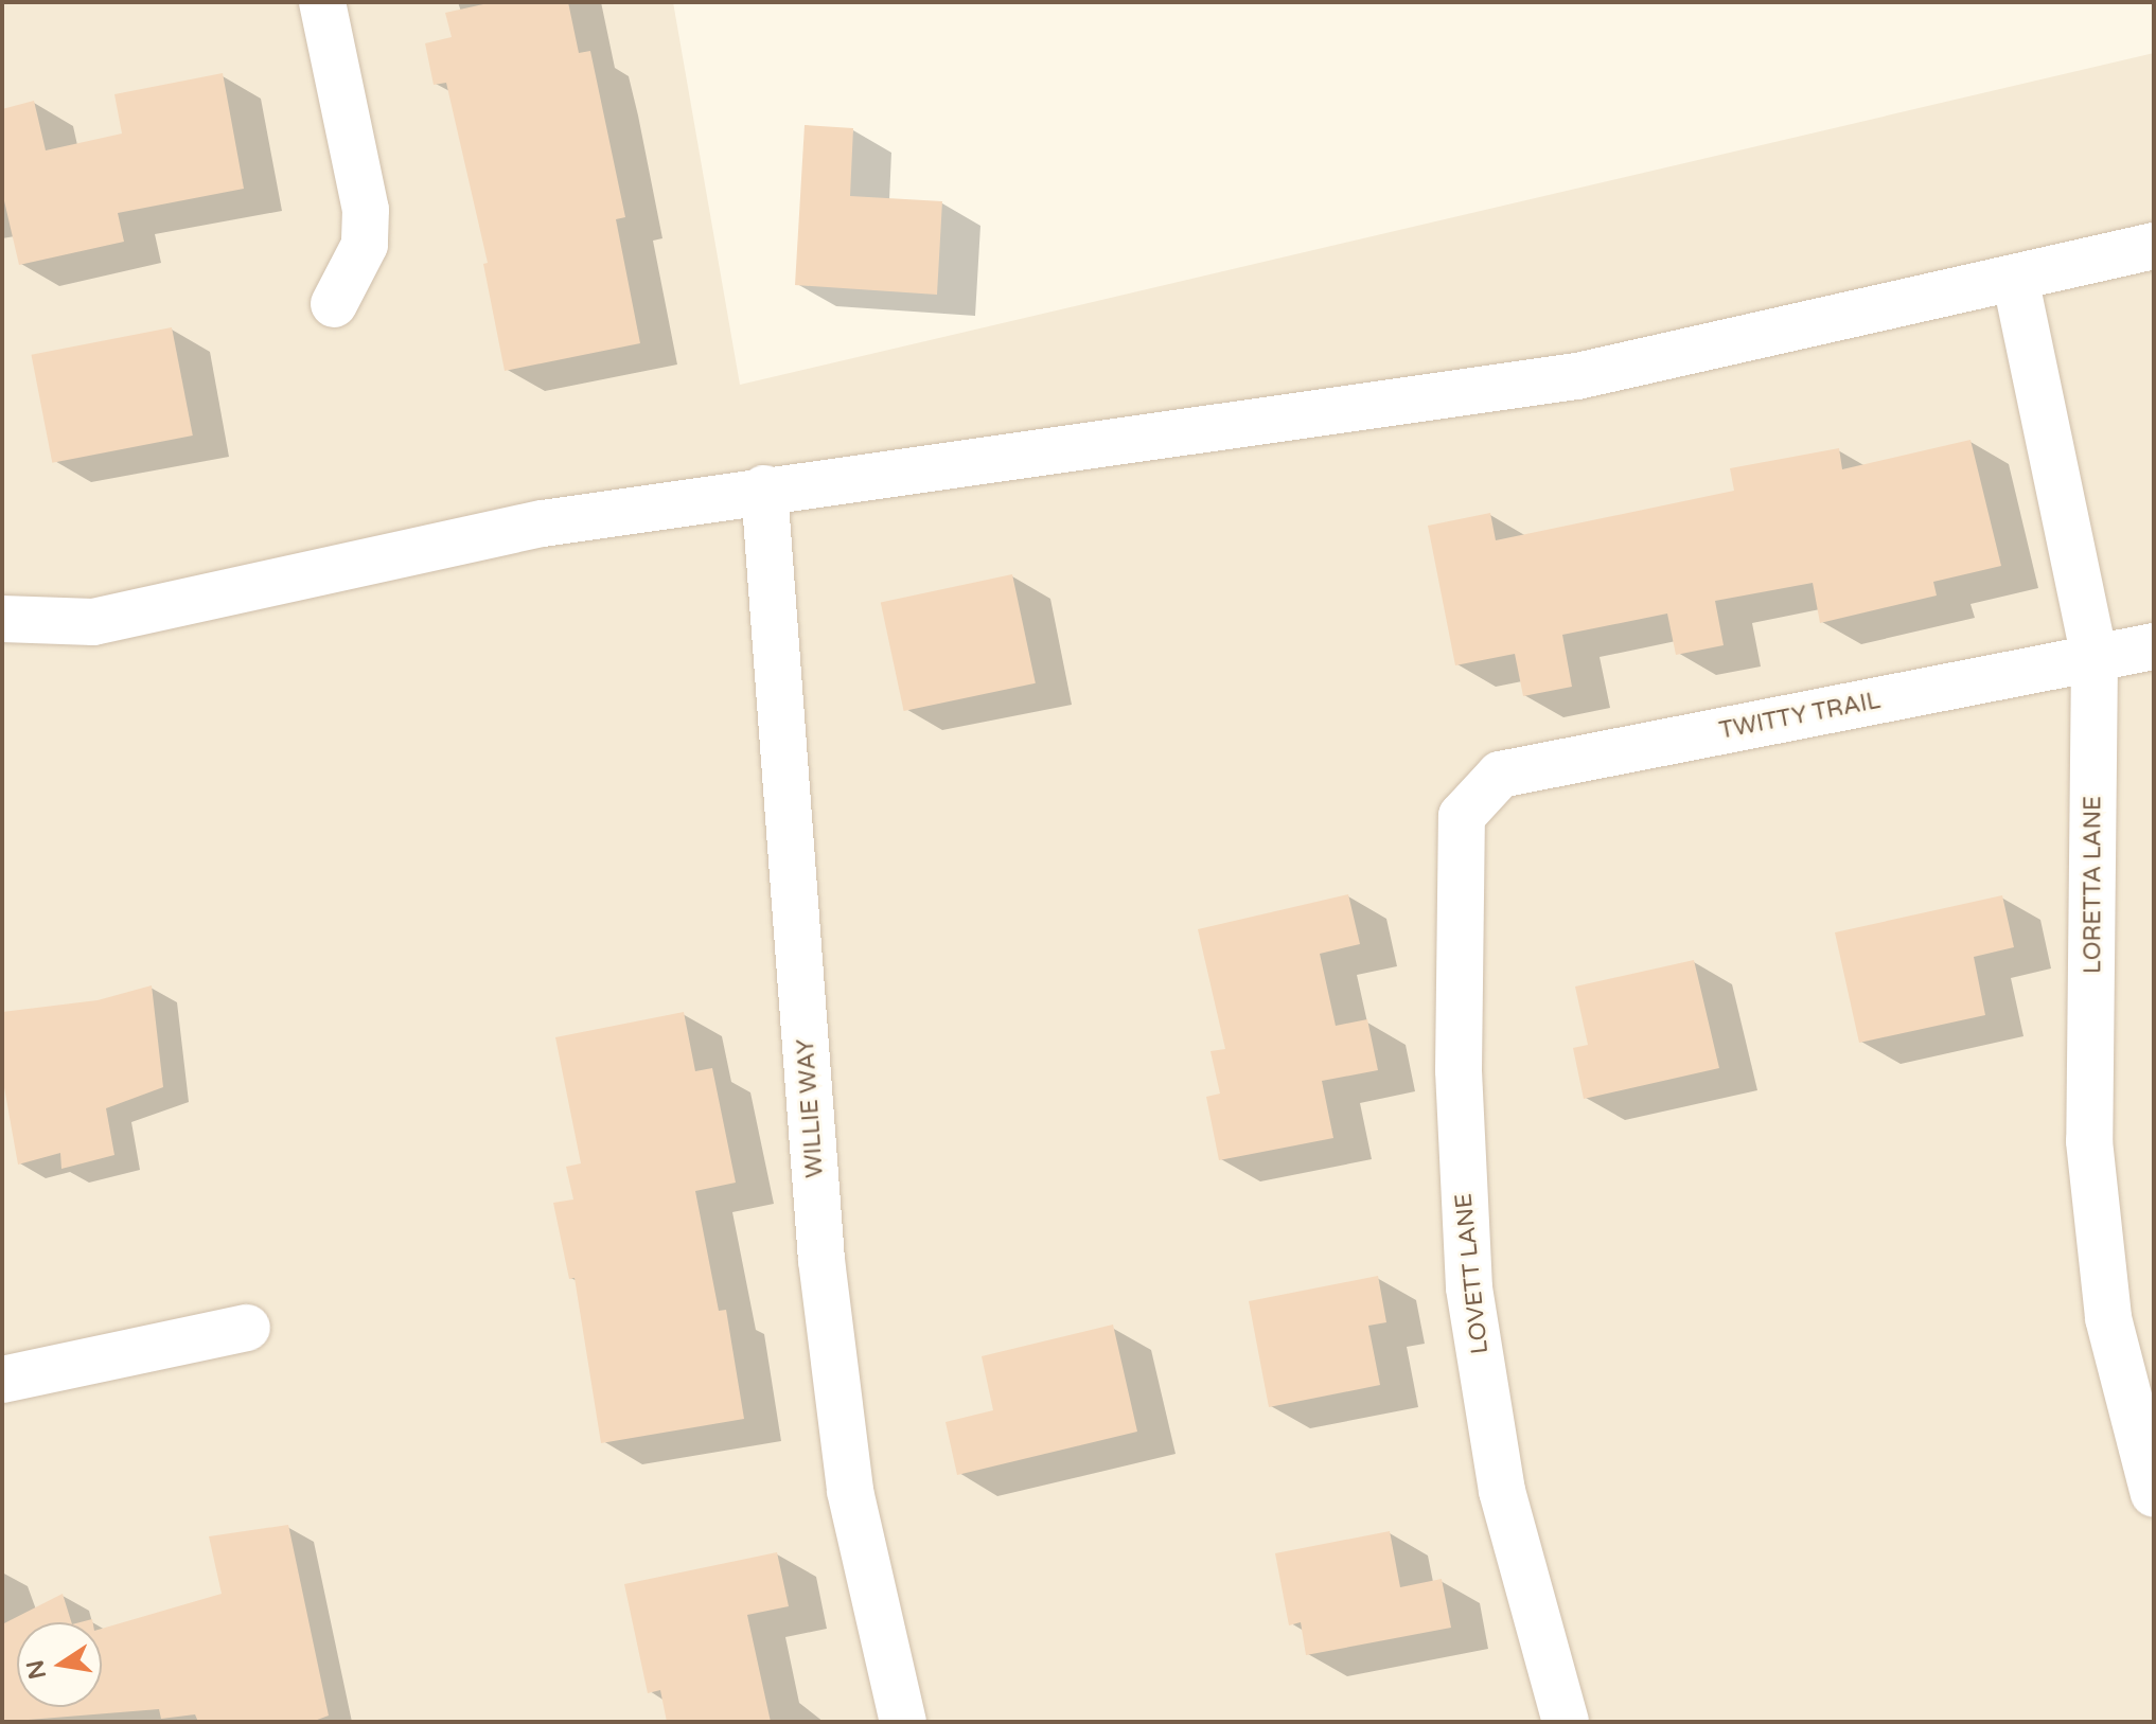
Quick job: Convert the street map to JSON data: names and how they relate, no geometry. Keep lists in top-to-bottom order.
{
  "streets": {
    "street": [
      "TWITTY TRAIL",
      "LORETTA LANE",
      "WILLIE WAY",
      "LOVETT LANE"
    ]
  },
  "crossings": [
    ["TWITTY TRAIL", "LORETTA LANE"],
    ["TWITTY TRAIL", "LOVETT LANE"]
  ],
  "north": "left"
}
